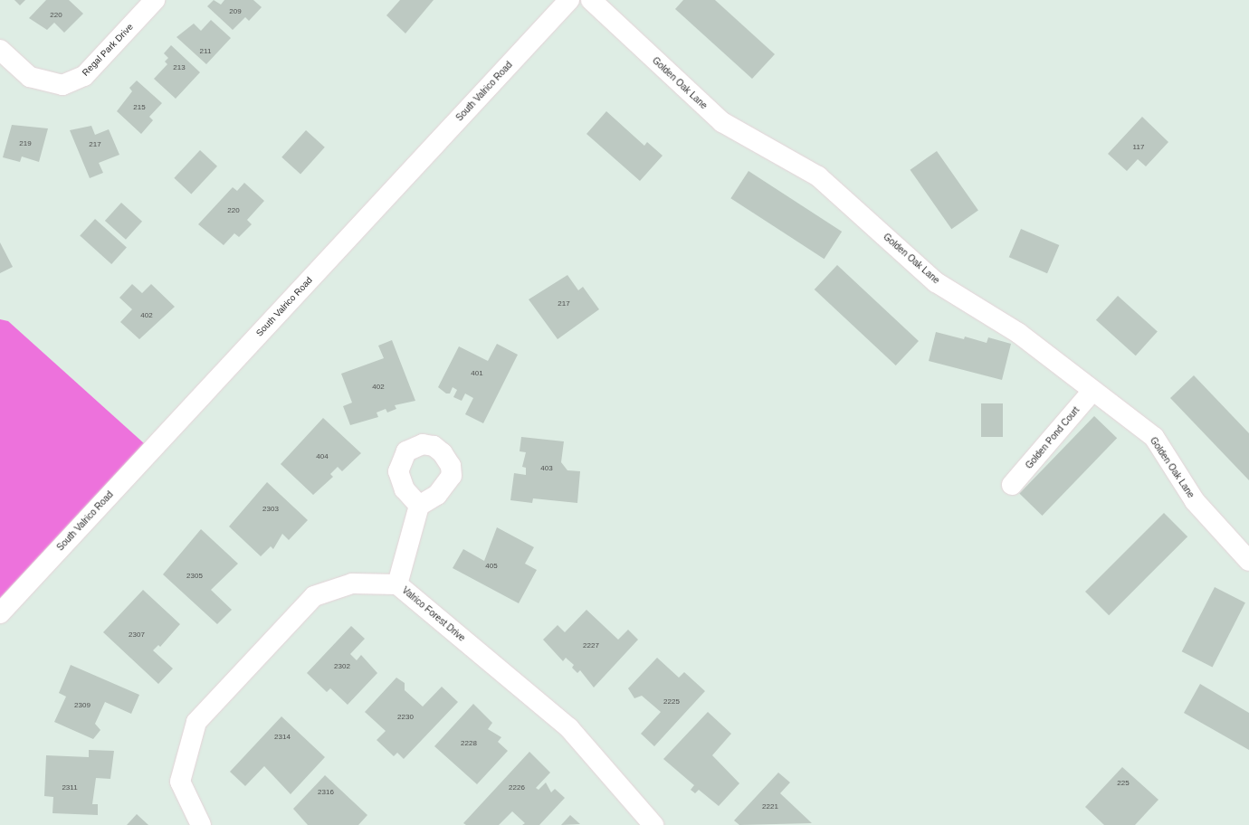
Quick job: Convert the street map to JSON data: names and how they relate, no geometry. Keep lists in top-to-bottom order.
{
  "streets": {
    "street": [
      "Regal Park Drive",
      "Golden Oak Lane",
      "South Valrico Road",
      "Golden Pond Court",
      "Valrico Forest Drive"
    ]
  },
  "crossings": [
    ["Golden Oak Lane", "Golden Pond Court"]
  ],
  "house_numbers": [
    "209",
    "220",
    "211",
    "213",
    "215",
    "219",
    "217",
    "117",
    "220",
    "217",
    "402",
    "401",
    "402",
    "404",
    "403",
    "2303",
    "405",
    "2305",
    "2307",
    "2227",
    "2302",
    "2225",
    "2309",
    "2230",
    "2314",
    "2228",
    "225",
    "2311",
    "2226",
    "2316",
    "2221"
  ]
}
